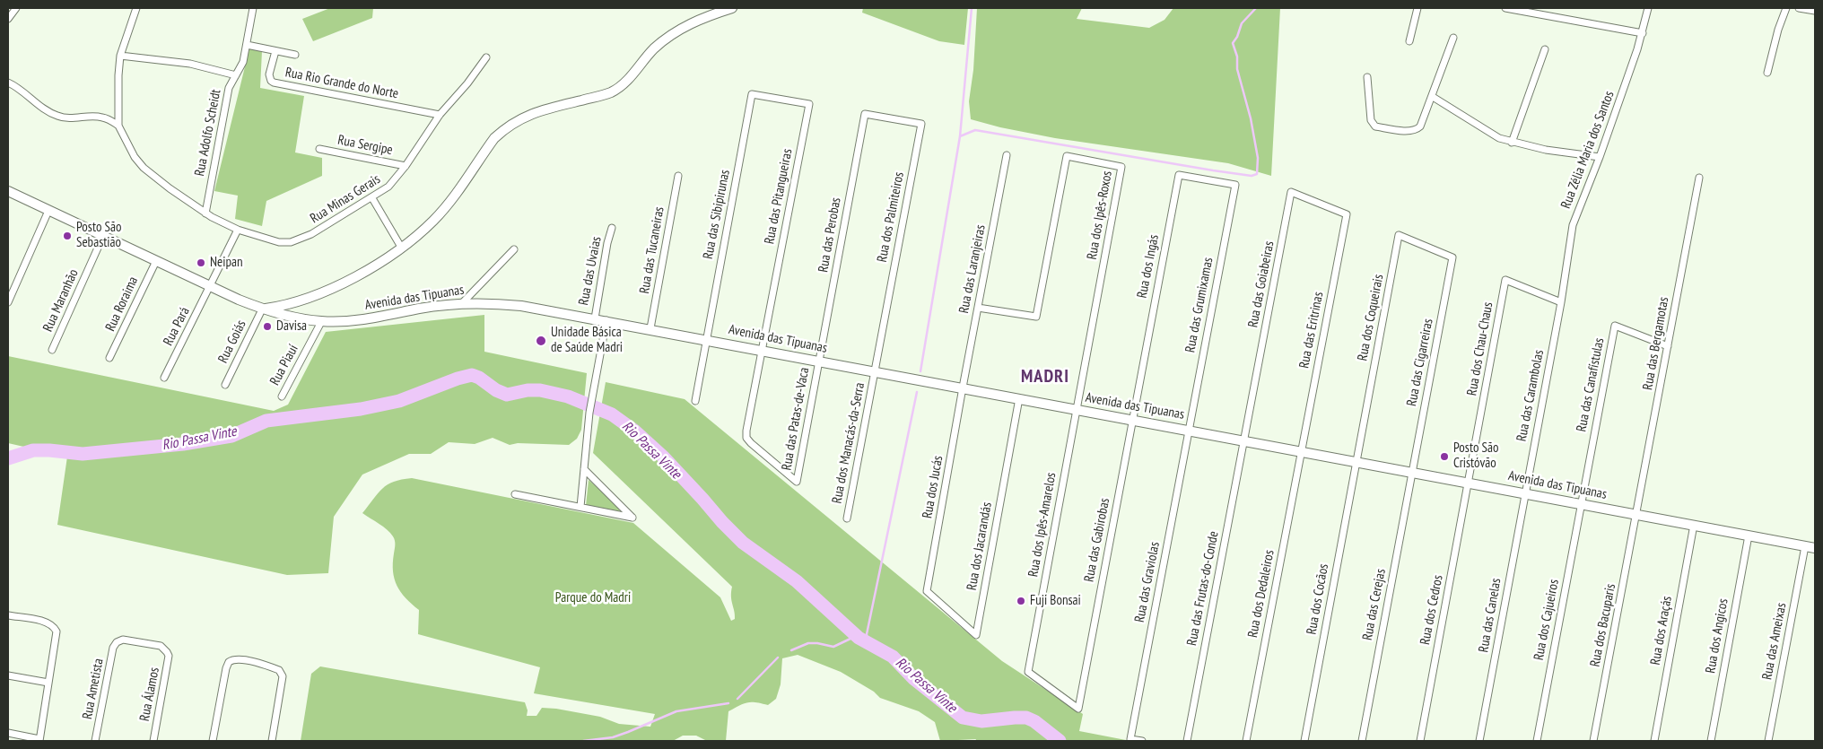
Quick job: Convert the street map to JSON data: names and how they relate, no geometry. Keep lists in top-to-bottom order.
{
  "streets": {
    "main road": ["Avenida das Tipuanas"],
    "street": [
      "Rua Rio Grande do Norte",
      "Rua Adolfo Scheidt",
      "Rua Sergipe",
      "Rua Zélia Maria dos Santos",
      "Rua das Pitangueiras",
      "Rua Minas Gerais",
      "Rua das Sibipirunas",
      "Rua dos Ipês-Roxos",
      "Rua dos Palmiteiros",
      "Rua das Perobas",
      "Rua das Tucaneiras",
      "Rua dos Ingás",
      "Rua das Laranjeiras",
      "Rua das Uvaias",
      "Rua das Goiabeiras",
      "Rua Maranhão",
      "Rua Roraima",
      "Rua das Grumixamas",
      "Rua dos Coqueirais",
      "Rua Pará",
      "Rua das Eritrinas",
      "Rua Goiás",
      "Rua das Bergamotas",
      "Rua dos Chau-Chaus",
      "Rua das Cigarreiras",
      "Rua Piauí",
      "Rua das Canafístulas",
      "Rua das Carambolas",
      "Rua das Patas-de-Vaca",
      "Rua dos Manacás-da-Serra",
      "Rua dos Jucás",
      "Rua dos Ipês-Amarelos",
      "Rua das Gabirobas",
      "Rua dos Jacarandás",
      "Rua das Graviolas",
      "Rua das Frutas-do-Conde",
      "Rua dos Dedaleiros",
      "Rua dos Cocãos",
      "Rua das Cerejas",
      "Rua dos Cedros",
      "Rua das Canelas",
      "Rua dos Cajueiros",
      "Rua dos Bacuparis",
      "Rua dos Araçás",
      "Rua dos Angicos",
      "Rua das Ameixas",
      "Rua Ametista",
      "Rua Álamos"
    ]
  },
  "crossings": [
    ["Rua Rio Grande do Norte", "Rua Minas Gerais"],
    ["Rua Adolfo Scheidt", "Rua Minas Gerais"],
    ["Rua Sergipe", "Rua Minas Gerais"],
    ["Rua Zélia Maria dos Santos", "Rua dos Chau-Chaus"],
    ["Rua Zélia Maria dos Santos", "Rua das Carambolas"],
    ["Rua das Pitangueiras", "Rua das Sibipirunas"],
    ["Rua das Pitangueiras", "Avenida das Tipuanas"],
    ["Rua das Pitangueiras", "Rua das Patas-de-Vaca"],
    ["Rua Minas Gerais", "Rua Pará"],
    ["Rua das Sibipirunas", "Avenida das Tipuanas"],
    ["Rua dos Ipês-Roxos", "Rua das Laranjeiras"],
    ["Rua dos Ipês-Roxos", "Avenida das Tipuanas"],
    ["Rua dos Ipês-Roxos", "Rua dos Ipês-Amarelos"],
    ["Rua dos Palmiteiros", "Rua das Perobas"],
    ["Rua dos Palmiteiros", "Avenida das Tipuanas"],
    ["Rua dos Palmiteiros", "Rua dos Manacás-da-Serra"],
    ["Rua das Perobas", "Avenida das Tipuanas"],
    ["Rua das Perobas", "Rua das Patas-de-Vaca"],
    ["Rua das Tucaneiras", "Avenida das Tipuanas"],
    ["Rua dos Ingás", "Avenida das Tipuanas"],
    ["Rua dos Ingás", "Rua das Grumixamas"],
    ["Rua dos Ingás", "Rua das Gabirobas"],
    ["Rua das Laranjeiras", "Avenida das Tipuanas"],
    ["Rua das Laranjeiras", "Rua dos Jucás"],
    ["Rua das Uvaias", "Avenida das Tipuanas"],
    ["Rua das Goiabeiras", "Avenida das Tipuanas"],
    ["Rua das Goiabeiras", "Rua das Eritrinas"],
    ["Rua das Goiabeiras", "Rua das Frutas-do-Conde"],
    ["Avenida das Tipuanas", "Rua Maranhão"],
    ["Avenida das Tipuanas", "Rua Roraima"],
    ["Avenida das Tipuanas", "Rua das Grumixamas"],
    ["Avenida das Tipuanas", "Rua dos Coqueirais"],
    ["Avenida das Tipuanas", "Rua Pará"],
    ["Avenida das Tipuanas", "Rua das Eritrinas"],
    ["Avenida das Tipuanas", "Rua Goiás"],
    ["Avenida das Tipuanas", "Rua das Bergamotas"],
    ["Avenida das Tipuanas", "Rua dos Chau-Chaus"],
    ["Avenida das Tipuanas", "Rua das Cigarreiras"],
    ["Avenida das Tipuanas", "Rua Piauí"],
    ["Avenida das Tipuanas", "Rua das Canafístulas"],
    ["Avenida das Tipuanas", "Rua das Carambolas"],
    ["Avenida das Tipuanas", "Rua das Patas-de-Vaca"],
    ["Avenida das Tipuanas", "Rua dos Manacás-da-Serra"],
    ["Avenida das Tipuanas", "Rua dos Jucás"],
    ["Avenida das Tipuanas", "Rua dos Ipês-Amarelos"],
    ["Avenida das Tipuanas", "Rua das Gabirobas"],
    ["Avenida das Tipuanas", "Rua dos Jacarandás"],
    ["Avenida das Tipuanas", "Rua das Graviolas"],
    ["Avenida das Tipuanas", "Rua das Frutas-do-Conde"],
    ["Avenida das Tipuanas", "Rua dos Dedaleiros"],
    ["Avenida das Tipuanas", "Rua dos Cocãos"],
    ["Avenida das Tipuanas", "Rua das Cerejas"],
    ["Avenida das Tipuanas", "Rua dos Cedros"],
    ["Avenida das Tipuanas", "Rua das Canelas"],
    ["Avenida das Tipuanas", "Rua dos Cajueiros"],
    ["Avenida das Tipuanas", "Rua dos Bacuparis"],
    ["Avenida das Tipuanas", "Rua dos Araçás"],
    ["Avenida das Tipuanas", "Rua dos Angicos"],
    ["Avenida das Tipuanas", "Rua das Ameixas"],
    ["Rua das Grumixamas", "Rua das Graviolas"],
    ["Rua dos Coqueirais", "Rua das Cigarreiras"],
    ["Rua dos Coqueirais", "Rua dos Cocãos"],
    ["Rua das Eritrinas", "Rua dos Dedaleiros"],
    ["Rua das Bergamotas", "Rua das Canafístulas"],
    ["Rua das Bergamotas", "Rua dos Bacuparis"],
    ["Rua dos Chau-Chaus", "Rua das Carambolas"],
    ["Rua dos Chau-Chaus", "Rua dos Cedros"],
    ["Rua das Cigarreiras", "Rua das Cerejas"],
    ["Rua das Canafístulas", "Rua dos Cajueiros"],
    ["Rua das Carambolas", "Rua das Canelas"],
    ["Rua dos Jucás", "Rua dos Jacarandás"],
    ["Rua dos Ipês-Amarelos", "Rua das Gabirobas"],
    ["Rua Ametista", "Rua Álamos"]
  ],
  "districts": ["MADRI"],
  "water": ["Rio Passa Vinte"],
  "parks": ["Parque do Madri"],
  "places": [
    "Posto São Sebastião",
    "Neipan",
    "Davisa",
    "Unidade Básica de Saúde Madri",
    "Posto São Cristóvão",
    "Fuji Bonsai"
  ]
}
